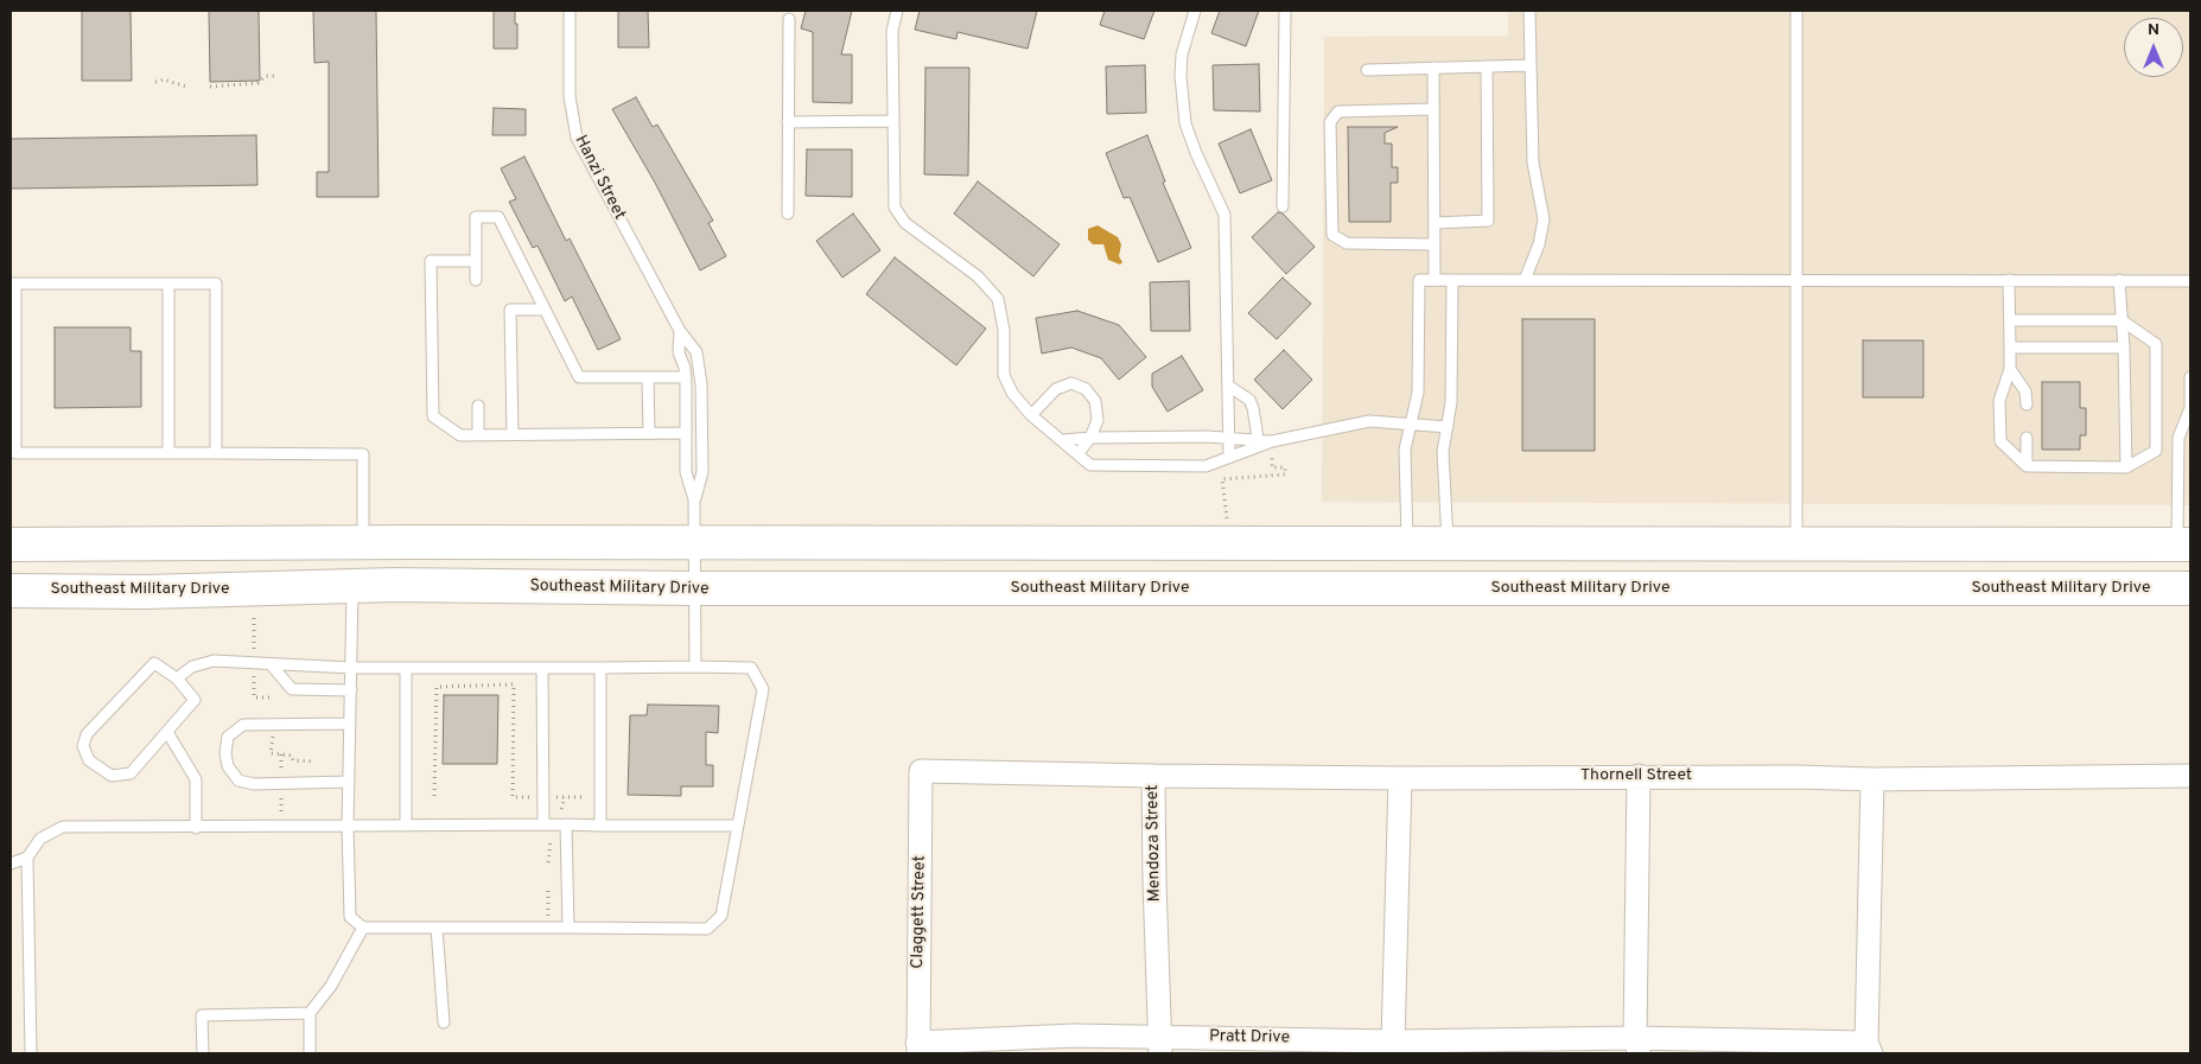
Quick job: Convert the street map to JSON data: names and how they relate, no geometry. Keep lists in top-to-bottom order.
{
  "streets": {
    "main road": ["Southeast Military Drive"],
    "street": [
      "Thornell Street",
      "Mendoza Street",
      "Claggett Street",
      "Pratt Drive"
    ],
    "lane": ["Hanzi Street"]
  },
  "crossings": [
    ["Hanzi Street", "Southeast Military Drive"],
    ["Thornell Street", "Mendoza Street"],
    ["Mendoza Street", "Claggett Street"],
    ["Mendoza Street", "Pratt Drive"],
    ["Claggett Street", "Pratt Drive"]
  ],
  "north": "top"
}
